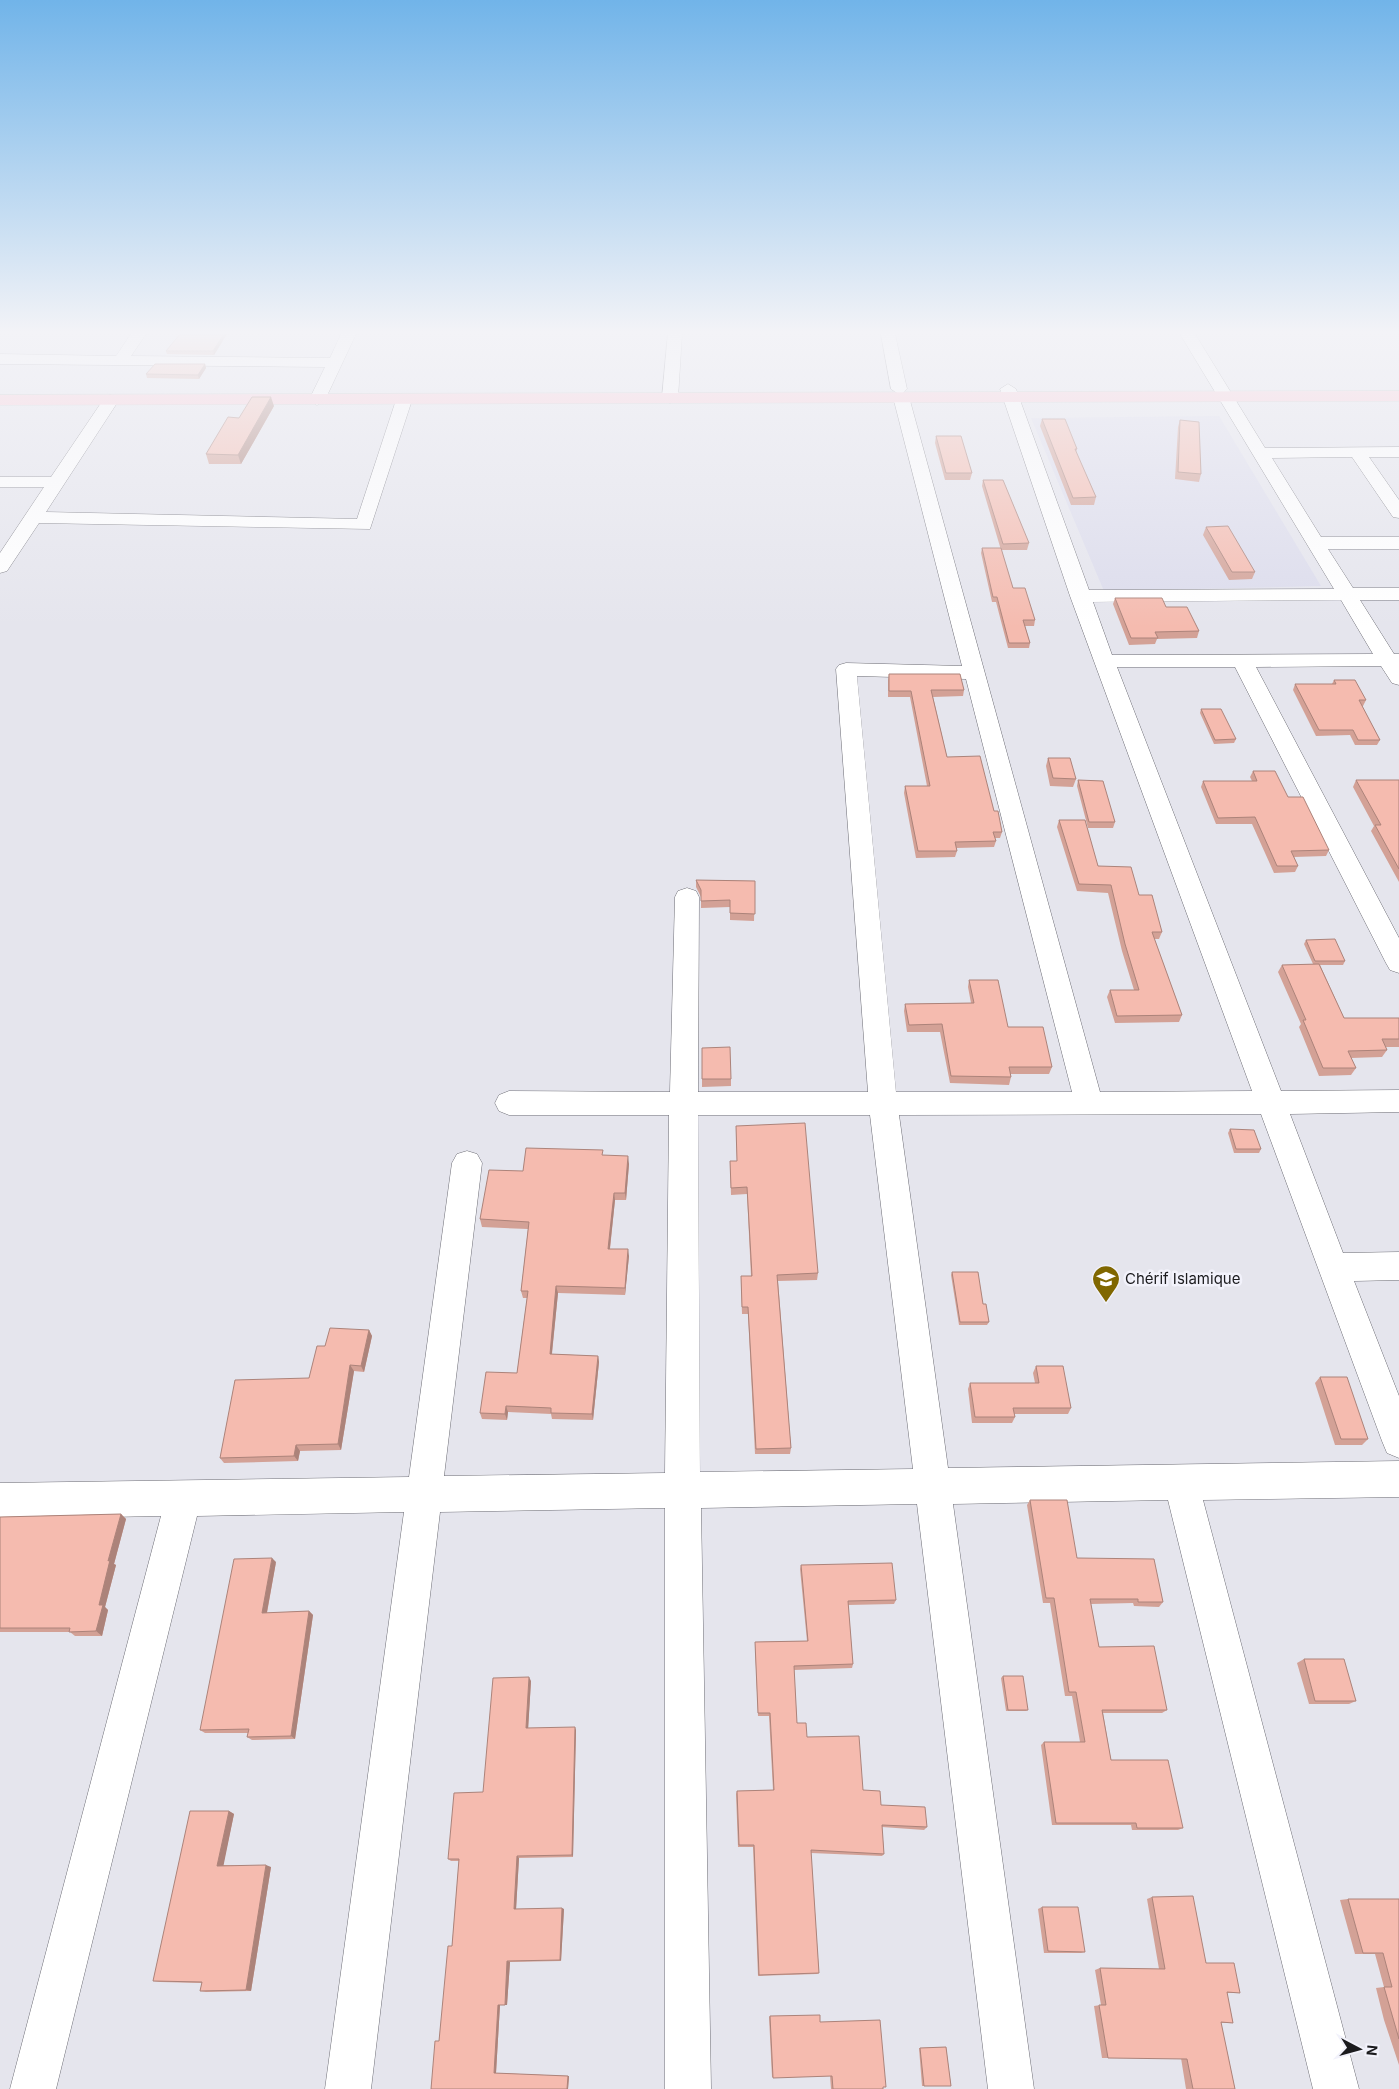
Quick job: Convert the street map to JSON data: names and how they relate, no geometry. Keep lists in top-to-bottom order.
{
  "places": {
    "school or university": ["Chérif Islamique"]
  },
  "north": "right"
}
